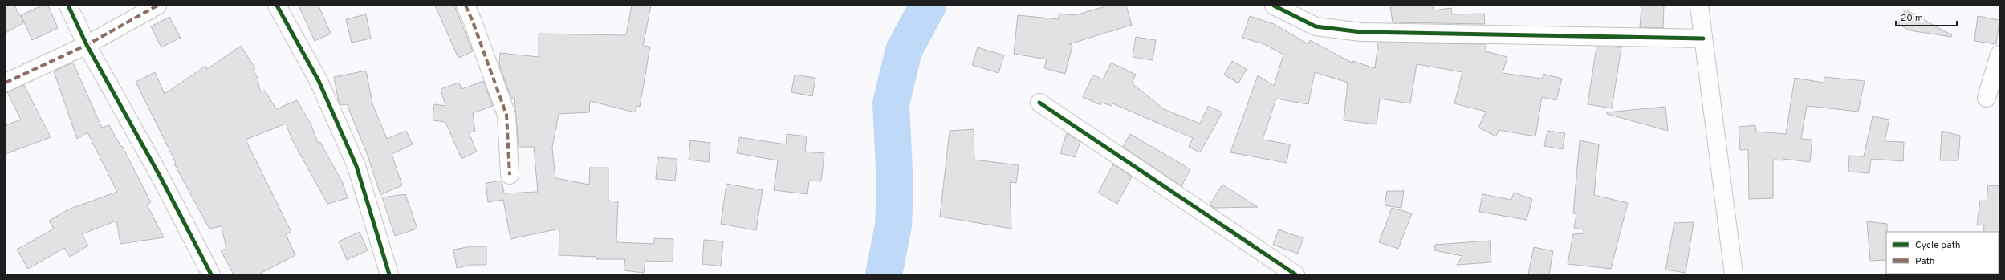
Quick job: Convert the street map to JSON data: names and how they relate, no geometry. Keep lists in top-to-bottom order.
{
  "legend": ["Cycle path", "Path"],
  "scale_bar": "20 m"
}
